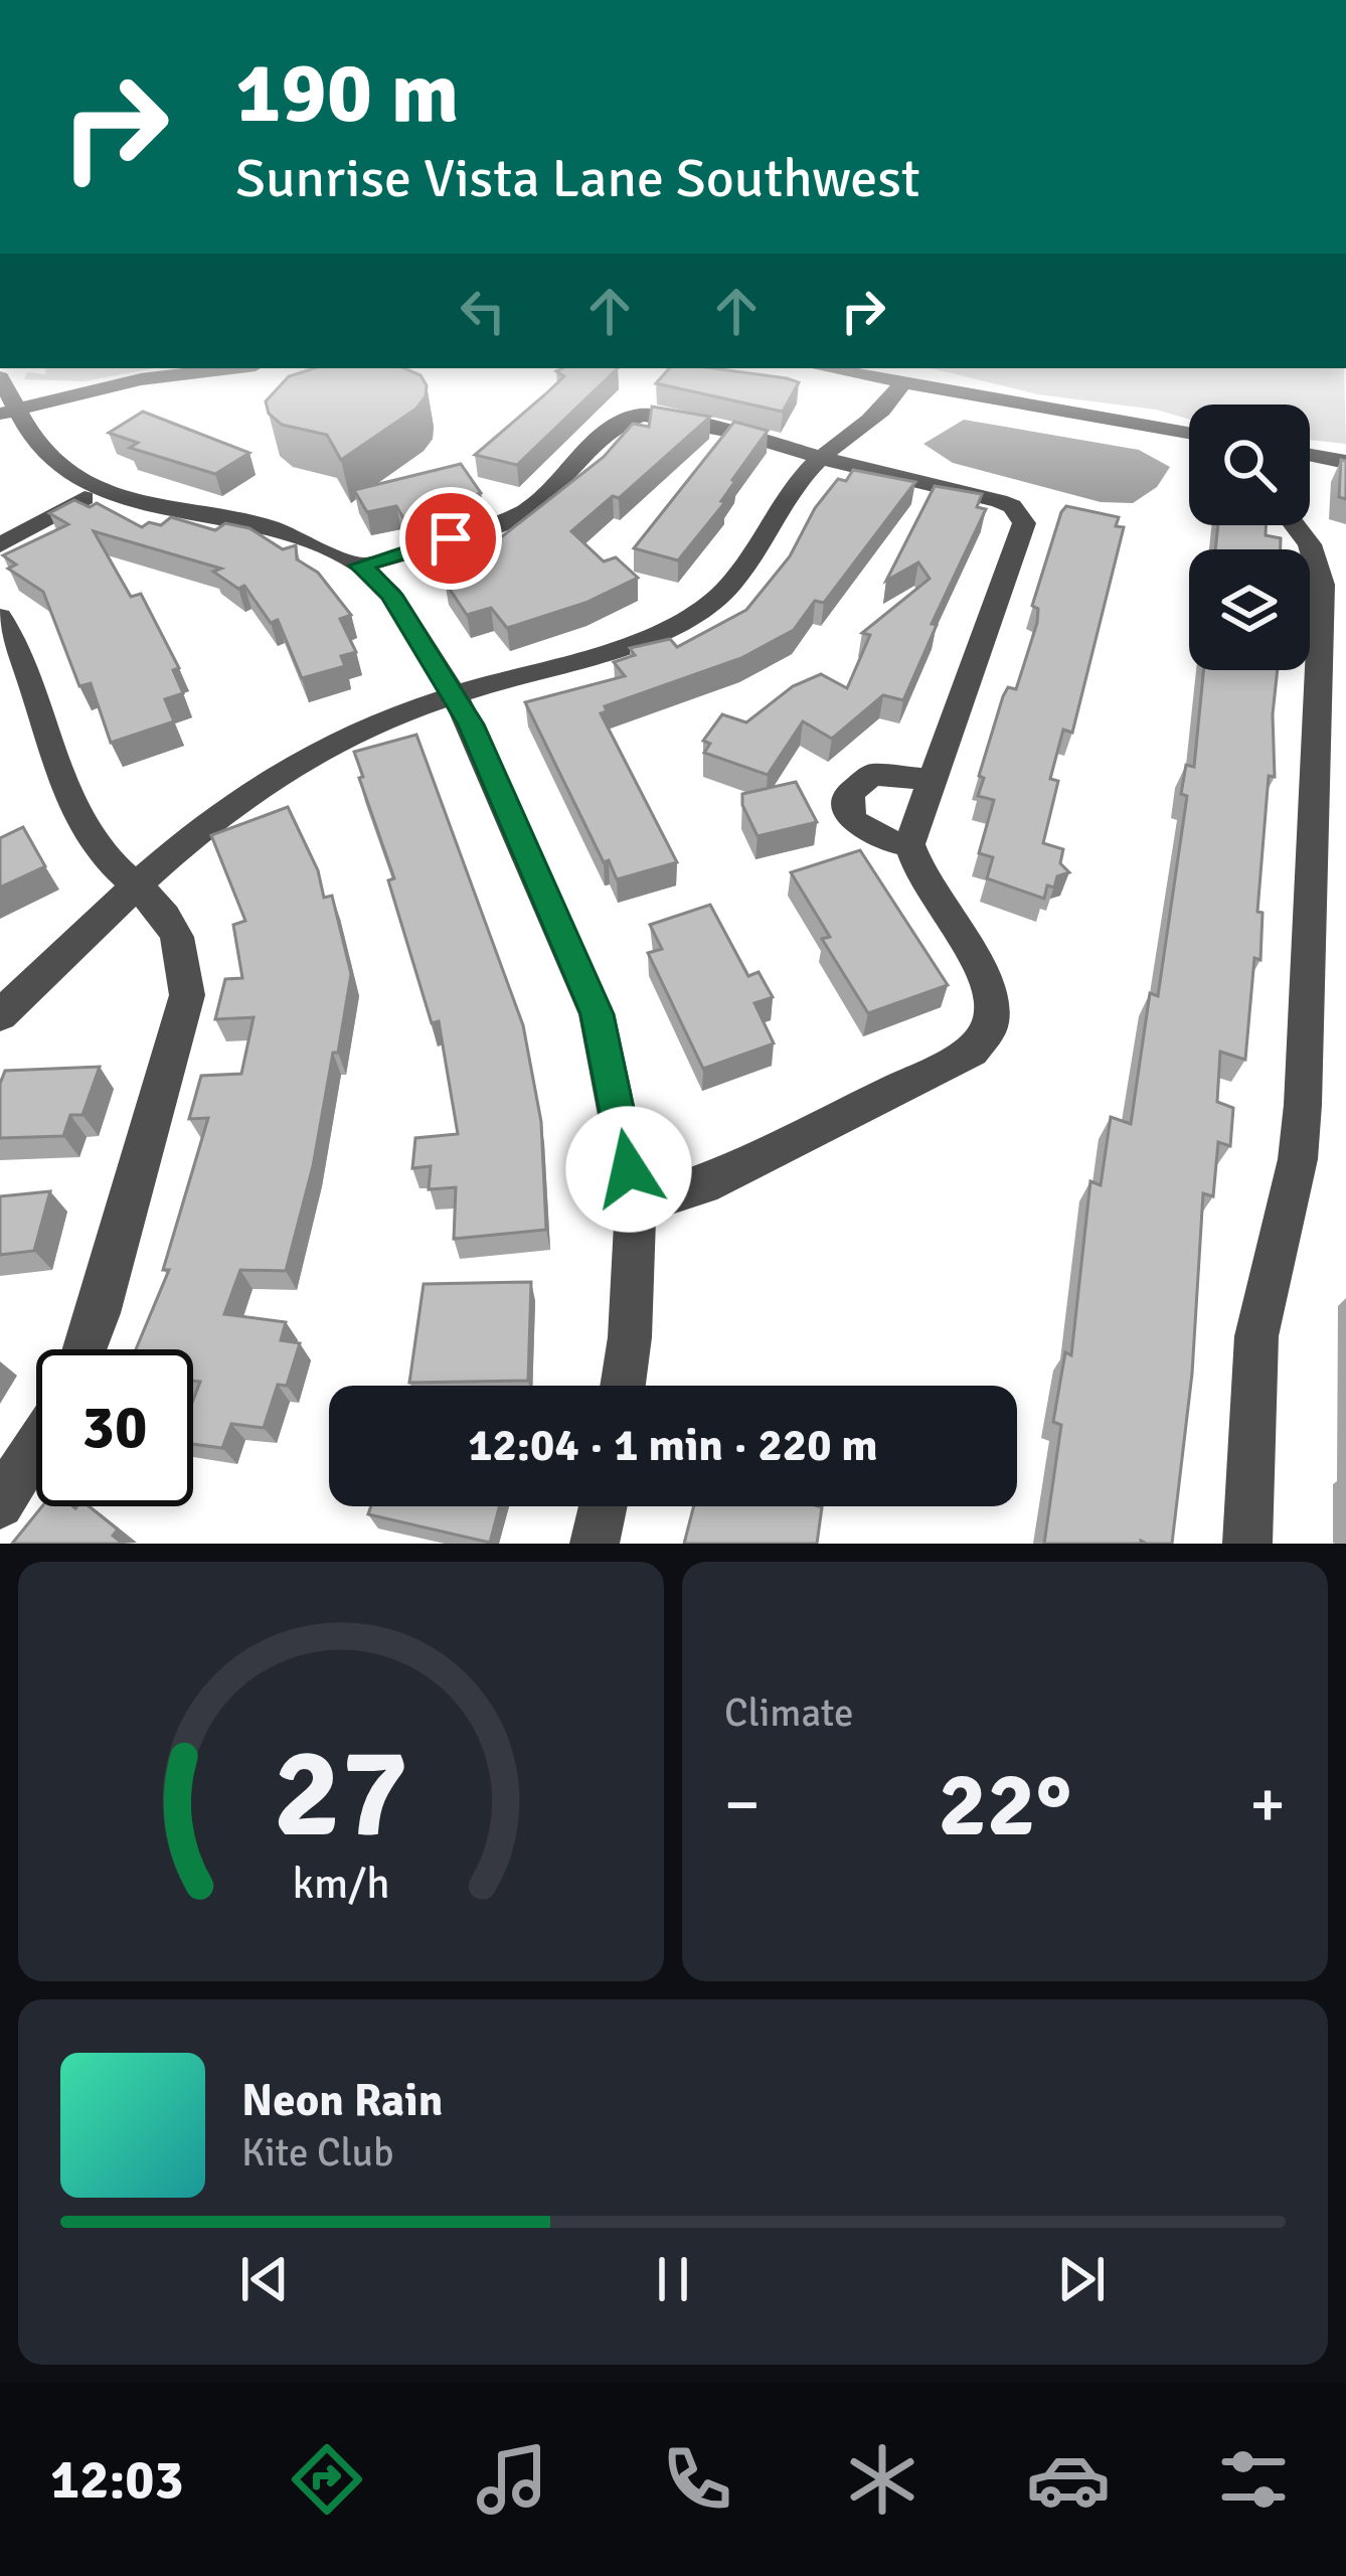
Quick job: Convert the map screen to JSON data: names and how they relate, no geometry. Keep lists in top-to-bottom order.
{
  "page": {
    "turn": ["190 m", "Sunrise Vista Lane Southwest"],
    "limit": "30",
    "trip": "12:04 · 1 min · 220 m",
    "tile": "Climate",
    "heat": ["−", "22°", "+"],
    "song": ["Neon Rain", "Kite Club"],
    "tabs": "12:03",
    "gauge": ["27", "km/h"]
  }
}
